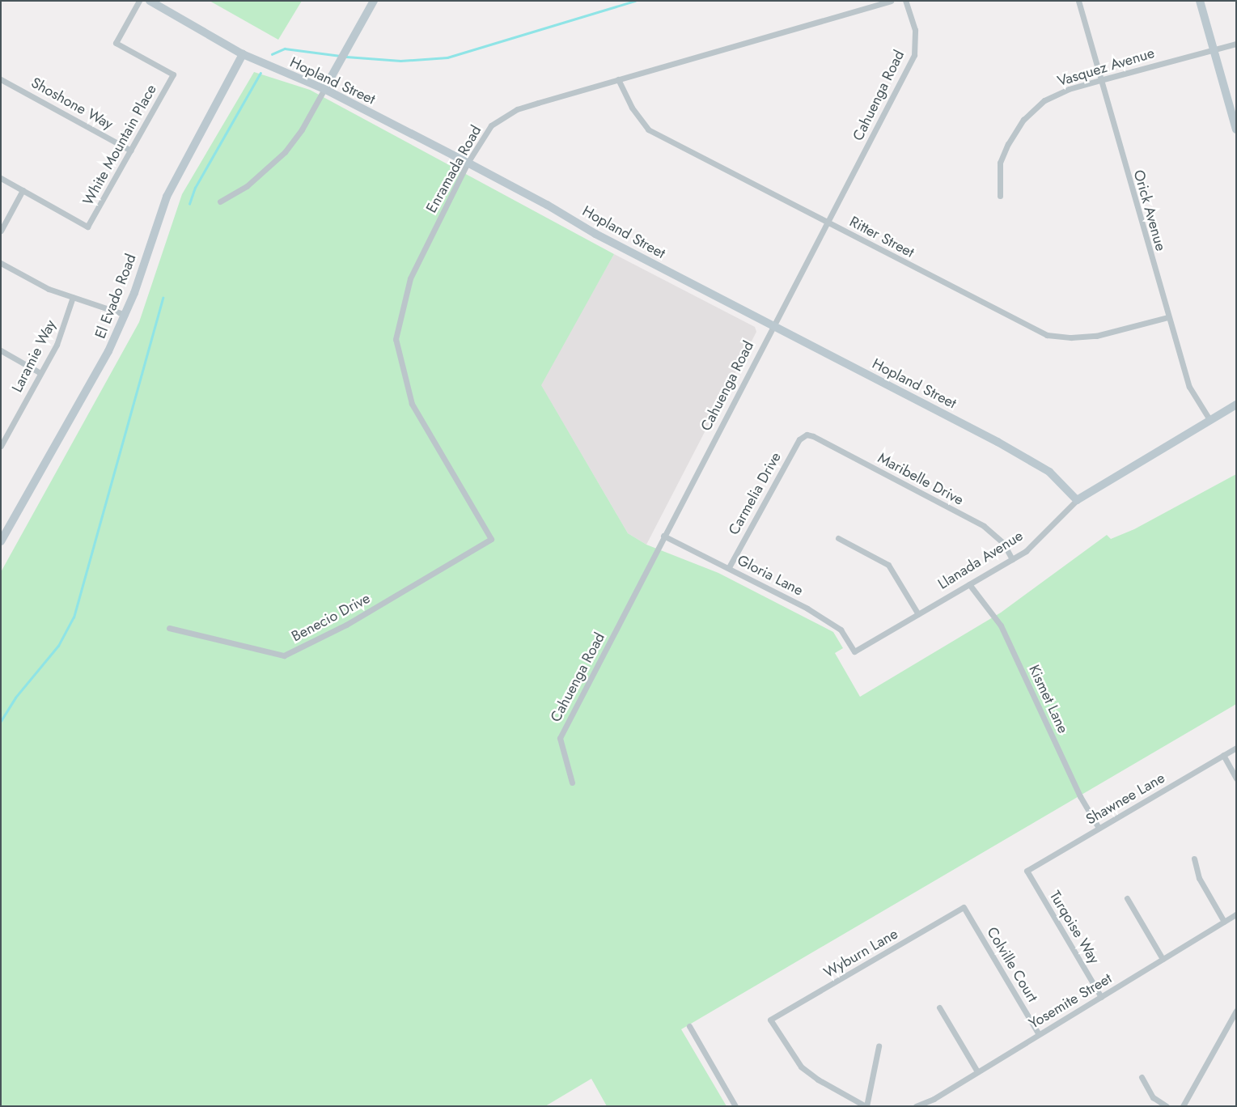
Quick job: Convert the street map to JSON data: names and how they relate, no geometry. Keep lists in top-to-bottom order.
{
  "streets": {
    "street": [
      "Vasquez Avenue",
      "Hopland Street",
      "Cahuenga Road",
      "Shoshone Way",
      "White Mountain Place",
      "Enramada Road",
      "Orick Avenue",
      "Ritter Street",
      "El Evado Road",
      "Laramie Way",
      "Maribelle Drive",
      "Carmelia Drive",
      "Llanada Avenue",
      "Gloria Lane",
      "Benecio Drive",
      "Kismet Lane",
      "Shawnee Lane",
      "Turqoise Way",
      "Wyburn Lane",
      "Colville Court",
      "Yosemite Street"
    ]
  },
  "crossings": [
    ["Vasquez Avenue", "Orick Avenue"],
    ["Hopland Street", "Cahuenga Road"],
    ["Hopland Street", "Enramada Road"],
    ["Hopland Street", "El Evado Road"],
    ["Hopland Street", "Llanada Avenue"],
    ["Cahuenga Road", "Ritter Street"],
    ["Cahuenga Road", "Gloria Lane"],
    ["Shoshone Way", "White Mountain Place"],
    ["Enramada Road", "Ritter Street"],
    ["Enramada Road", "Benecio Drive"],
    ["Orick Avenue", "Ritter Street"],
    ["Orick Avenue", "Llanada Avenue"],
    ["Maribelle Drive", "Carmelia Drive"],
    ["Maribelle Drive", "Llanada Avenue"],
    ["Carmelia Drive", "Gloria Lane"],
    ["Llanada Avenue", "Gloria Lane"],
    ["Llanada Avenue", "Kismet Lane"],
    ["Kismet Lane", "Shawnee Lane"],
    ["Shawnee Lane", "Turqoise Way"],
    ["Turqoise Way", "Yosemite Street"],
    ["Wyburn Lane", "Colville Court"],
    ["Colville Court", "Yosemite Street"]
  ]
}
